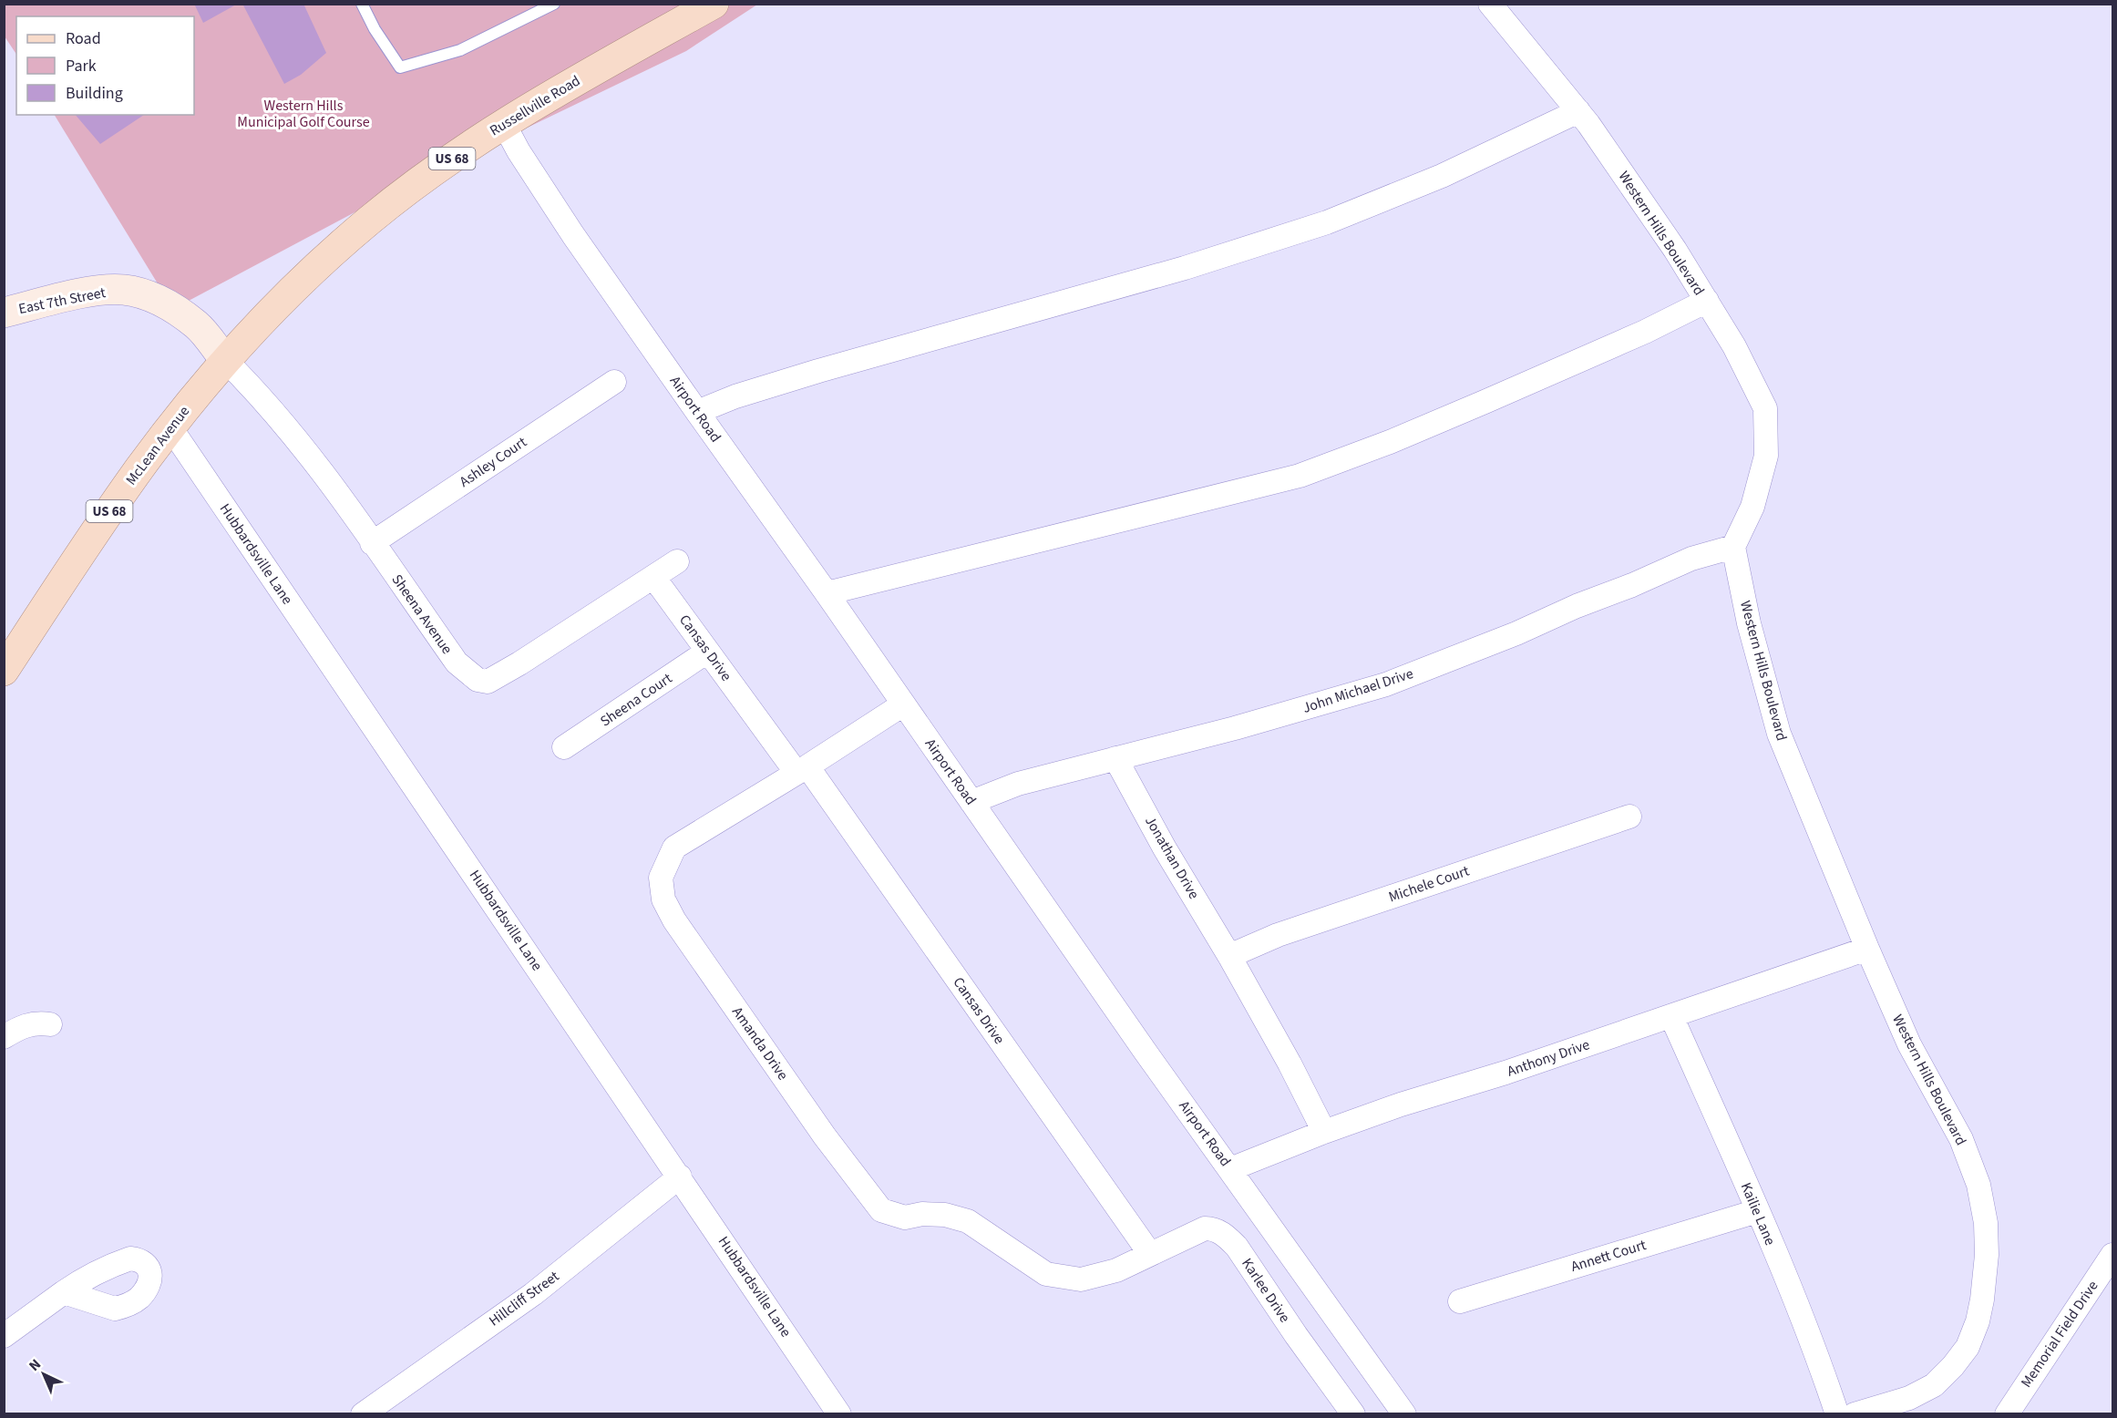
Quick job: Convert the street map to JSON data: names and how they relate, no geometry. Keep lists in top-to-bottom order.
{
  "streets": {
    "main road": [
      "Russellville Road",
      "US 68",
      "East 7th Street",
      "McLean Avenue"
    ],
    "street": [
      "Western Hills Boulevard",
      "Airport Road",
      "Ashley Court",
      "Hubbardsville Lane",
      "Sheena Avenue",
      "Cansas Drive",
      "John Michael Drive",
      "Sheena Court",
      "Jonathan Drive",
      "Michele Court",
      "Amanda Drive",
      "Anthony Drive",
      "Kailie Lane",
      "Annett Court",
      "Karlee Drive",
      "Hillcliff Street",
      "Memorial Field Drive"
    ]
  },
  "crossings": [
    ["Russellville Road", "East 7th Street"],
    ["Russellville Road", "Airport Road"],
    ["Russellville Road", "McLean Avenue"],
    ["Russellville Road", "Sheena Avenue"],
    ["Western Hills Boulevard", "John Michael Drive"],
    ["Western Hills Boulevard", "Anthony Drive"],
    ["East 7th Street", "McLean Avenue"],
    ["East 7th Street", "Sheena Avenue"],
    ["Airport Road", "John Michael Drive"],
    ["Airport Road", "Amanda Drive"],
    ["Airport Road", "Anthony Drive"],
    ["McLean Avenue", "Hubbardsville Lane"],
    ["McLean Avenue", "Sheena Avenue"],
    ["Ashley Court", "Sheena Avenue"],
    ["Hubbardsville Lane", "Hillcliff Street"],
    ["Sheena Avenue", "Cansas Drive"],
    ["Cansas Drive", "Sheena Court"],
    ["Cansas Drive", "Amanda Drive"],
    ["Cansas Drive", "Karlee Drive"],
    ["John Michael Drive", "Jonathan Drive"],
    ["Jonathan Drive", "Michele Court"],
    ["Jonathan Drive", "Anthony Drive"],
    ["Amanda Drive", "Karlee Drive"],
    ["Anthony Drive", "Kailie Lane"],
    ["Kailie Lane", "Annett Court"]
  ],
  "parks": ["Western Hills Municipal Golf Course"],
  "legend": ["Road", "Park", "Building"],
  "north": "top left"
}
